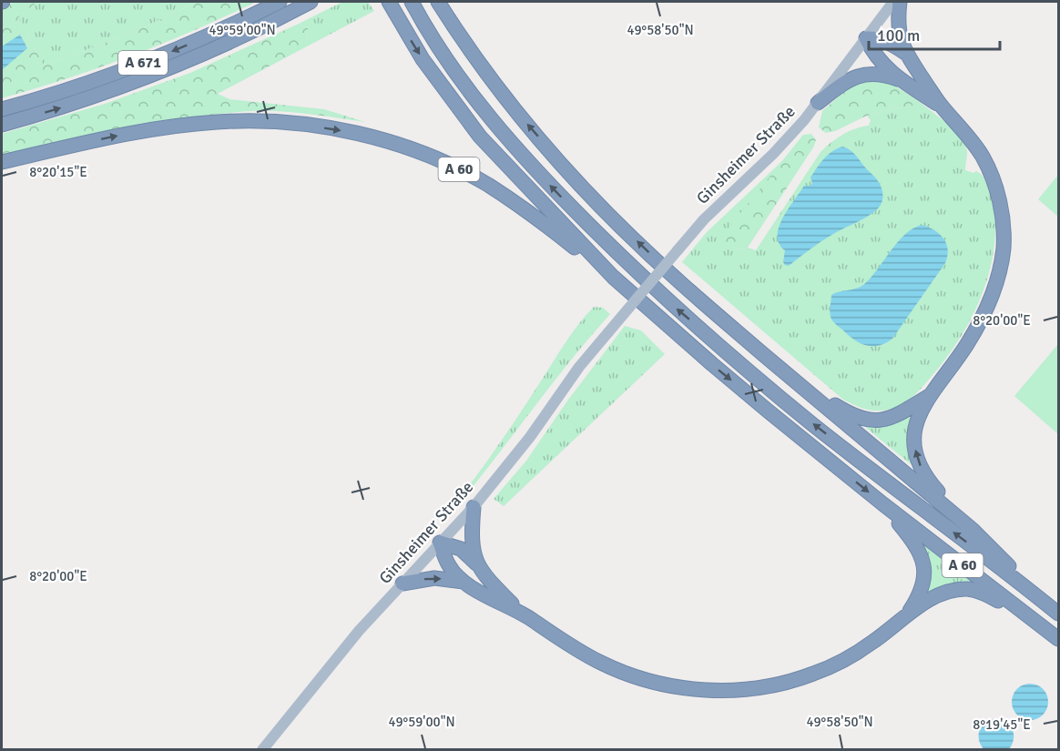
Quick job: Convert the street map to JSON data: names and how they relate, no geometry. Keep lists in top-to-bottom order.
{
  "streets": {
    "highway": ["A 671", "A 60"],
    "main road": ["Ginsheimer Straße"]
  },
  "scale_bar": "100 m",
  "coordinates": [
    "49°59'00\"N",
    "49°58'50\"N",
    "8°20'15\"E",
    "8°20'00\"E",
    "8°19'45\"E"
  ]
}
